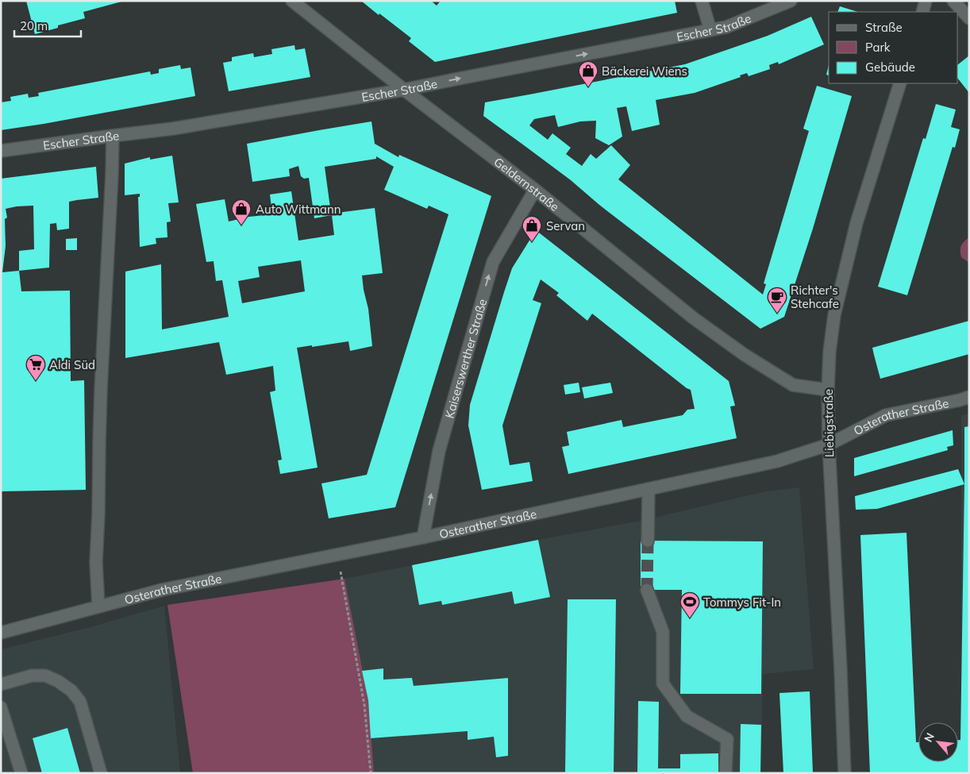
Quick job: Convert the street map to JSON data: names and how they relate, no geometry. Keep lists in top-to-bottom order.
{
  "streets": {
    "street": [
      "Escher Straße",
      "Geldernstraße",
      "Kaiserswerther Straße",
      "Osterather Straße",
      "Liebigstraße"
    ]
  },
  "crossings": [
    ["Escher Straße", "Geldernstraße"],
    ["Geldernstraße", "Kaiserswerther Straße"],
    ["Geldernstraße", "Liebigstraße"],
    ["Kaiserswerther Straße", "Osterather Straße"],
    ["Osterather Straße", "Liebigstraße"]
  ],
  "one_way": ["Escher Straße", "Kaiserswerther Straße"],
  "places": {
    "shop": ["Bäckerei Wiens", "Auto Wittmann", "Servan"],
    "cafe": ["Richter's Stehcafe"],
    "supermarket": ["Aldi Süd"],
    "sports": ["Tommys Fit-In"]
  },
  "legend": ["Straße", "Park", "Gebäude"],
  "scale_bar": "20 m",
  "north": "top left"
}
